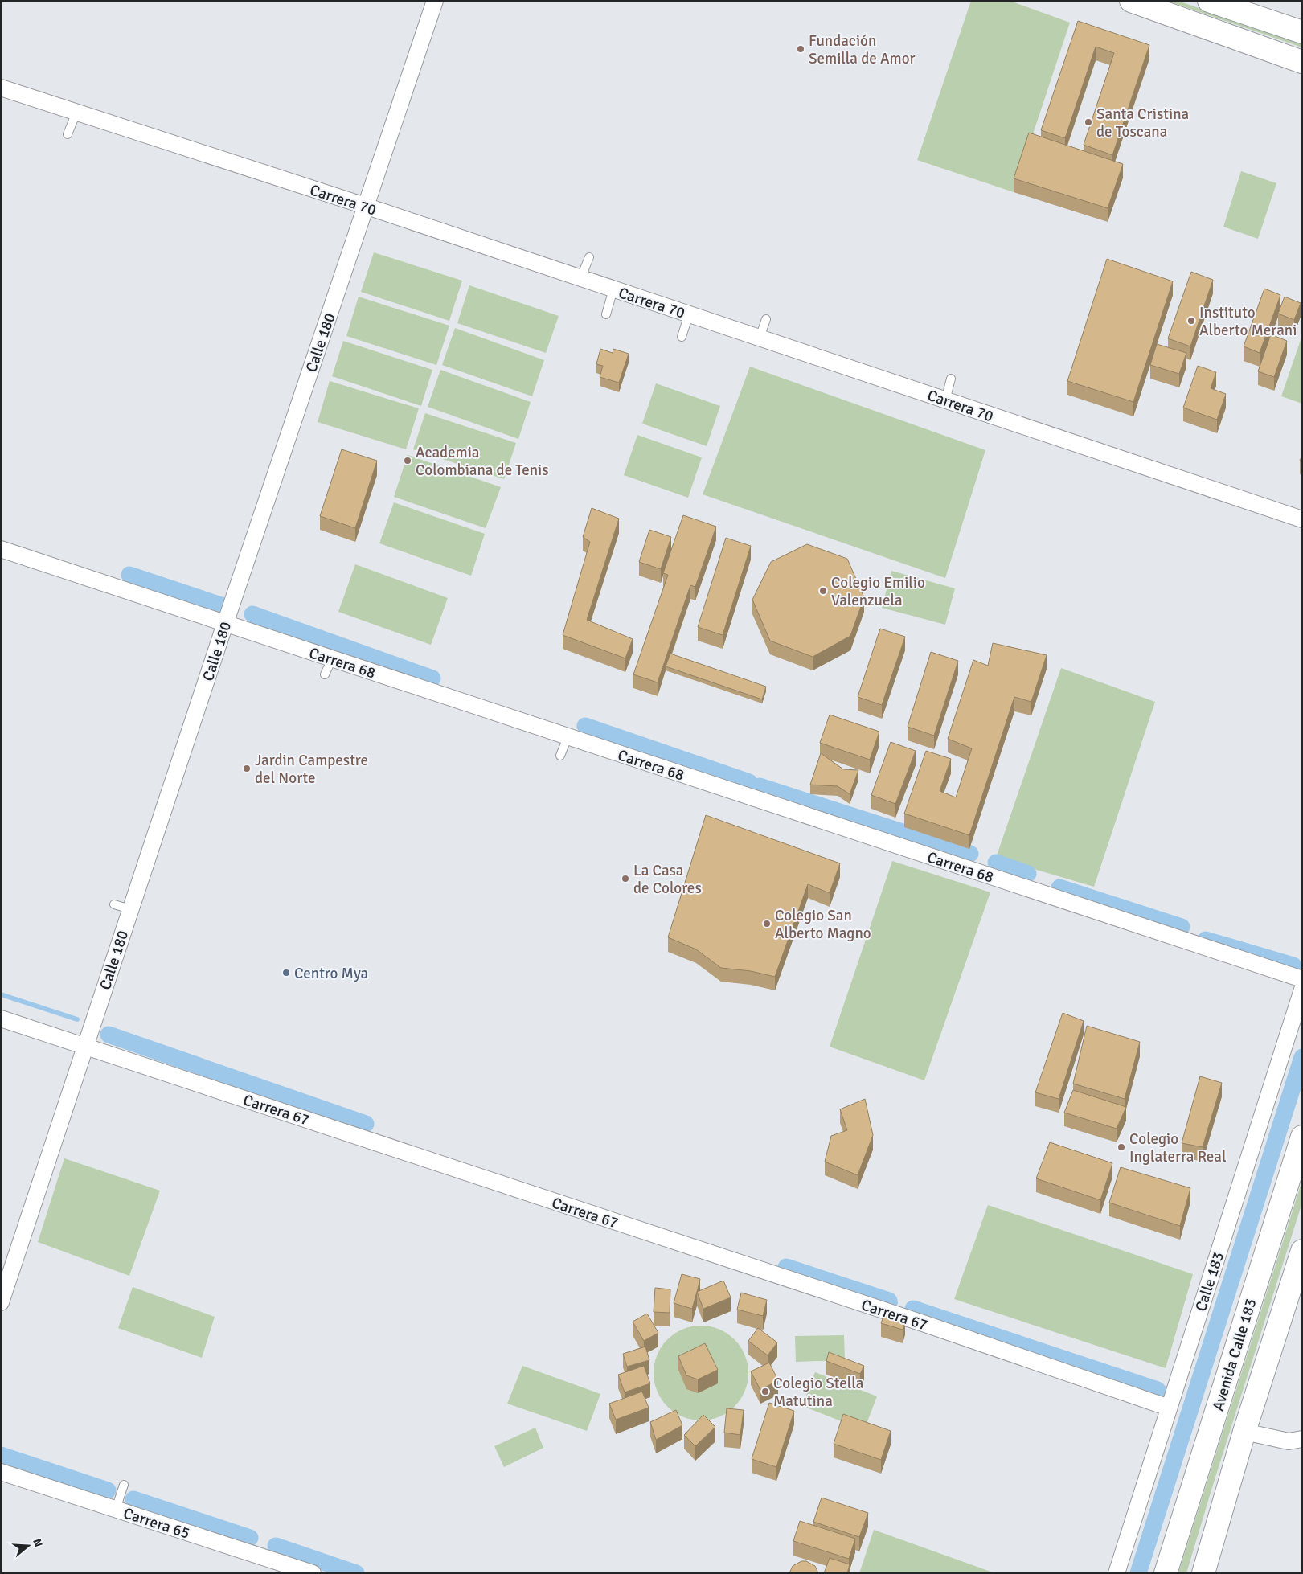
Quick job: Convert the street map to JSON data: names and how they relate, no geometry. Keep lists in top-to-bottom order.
{
  "streets": {
    "main road": ["Avenida Calle 183"],
    "street": [
      "Carrera 70",
      "Calle 180",
      "Carrera 68",
      "Carrera 67",
      "Calle 183",
      "Carrera 65"
    ]
  },
  "crossings": [
    ["Carrera 70", "Calle 180"],
    ["Calle 180", "Carrera 68"],
    ["Calle 180", "Carrera 67"],
    ["Carrera 67", "Calle 183"]
  ],
  "places": [
    "Fundación Semilla de Amor",
    "Santa Cristina de Toscana",
    "Instituto Alberto Merani",
    "Academia Colombiana de Tenis",
    "Colegio Emilio Valenzuela",
    "Jardin Campestre del Norte",
    "La Casa de Colores",
    "Colegio San Alberto Magno",
    "Centro Mya",
    "Colegio Inglaterra Real",
    "Colegio Stella Matutina"
  ],
  "north": "right"
}
